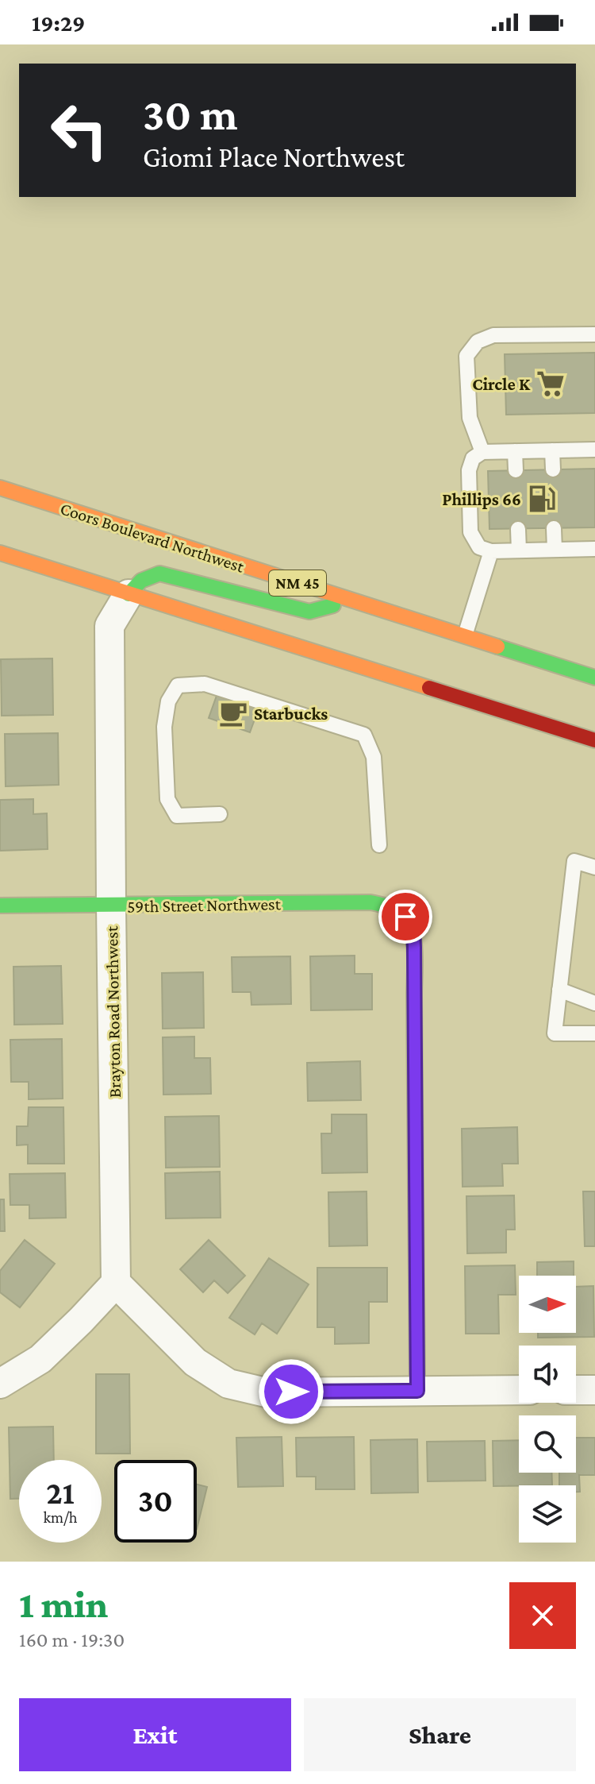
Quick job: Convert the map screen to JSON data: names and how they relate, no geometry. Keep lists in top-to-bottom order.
{
  "streets": {
    "main road": ["Coors Boulevard Northwest", "NM 45", "59th Street Northwest"],
    "street": ["Brayton Road Northwest"]
  },
  "crossings": [
    ["59th Street Northwest", "Brayton Road Northwest"]
  ],
  "places": {
    "supermarket": ["Circle K"],
    "fuel station": ["Phillips 66"],
    "cafe": ["Starbucks"]
  },
  "north": "right",
  "page": {
    "status": "19:29",
    "turn": ["30 m", "Giomi Place Northwest"],
    "speed": "21 km/h",
    "limit": "30",
    "heading": ["1 min", "160 m · 19:30"],
    "buttons": ["Exit", "Share"]
  }
}
